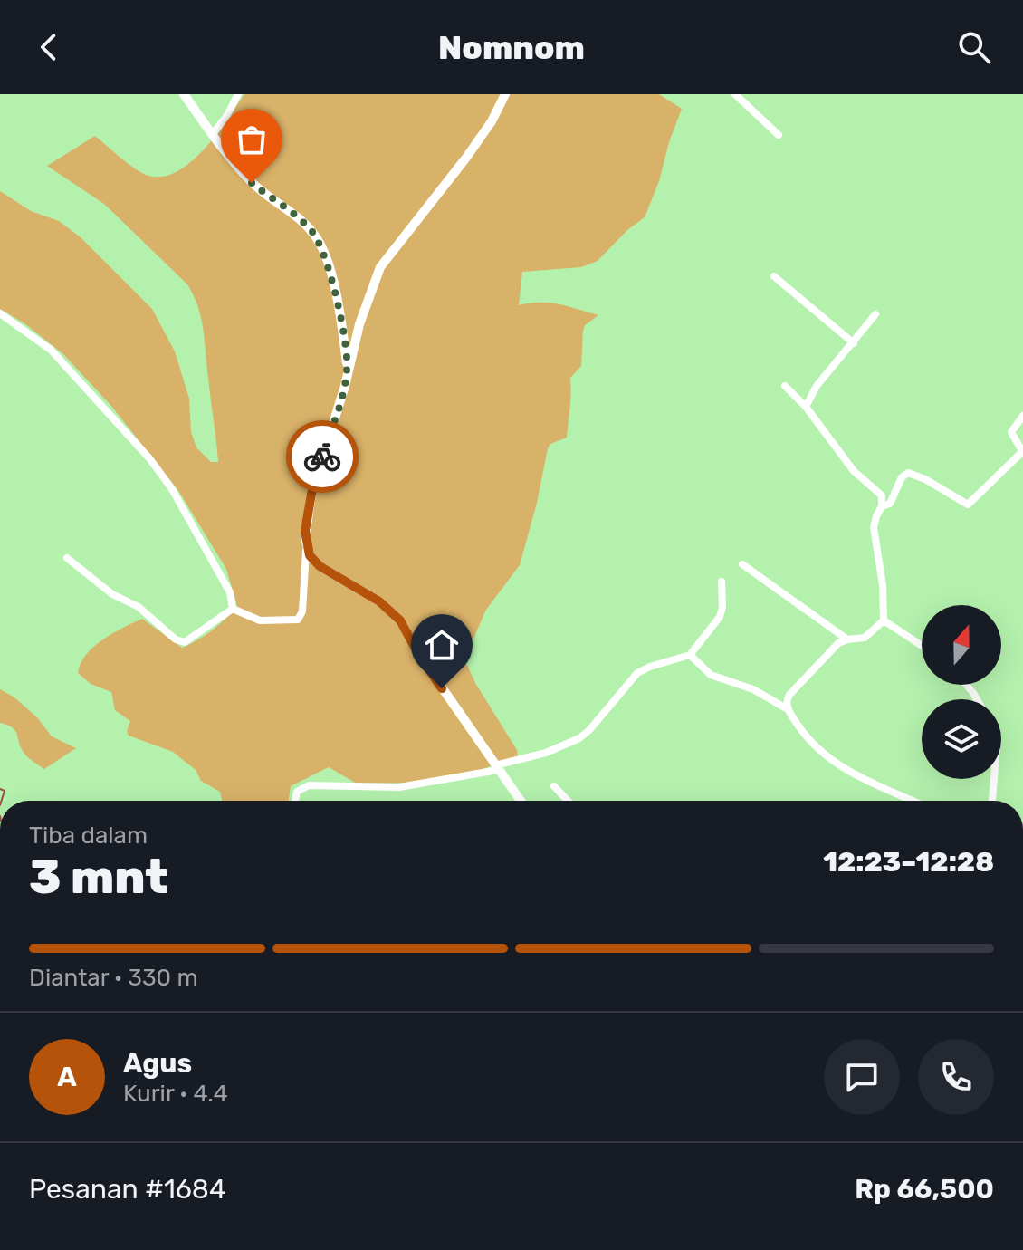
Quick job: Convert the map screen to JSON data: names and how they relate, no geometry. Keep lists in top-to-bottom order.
{
  "north": "top",
  "page": {
    "header": "Nomnom",
    "heading": ["3 mnt", "Tiba dalam", "12:23–12:28"],
    "panel": [
      "Agus",
      "Kurir · 4.4",
      "Pesanan #1684",
      "Rp 66,500"
    ],
    "bar": "Diantar · 330 m",
    "round": "A"
  }
}
